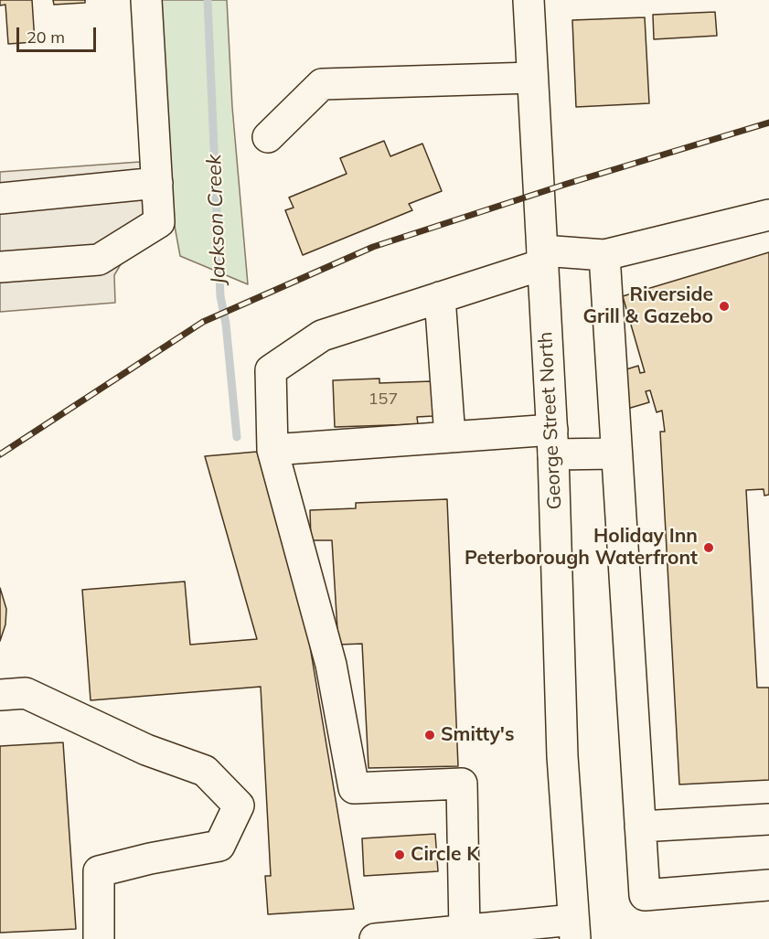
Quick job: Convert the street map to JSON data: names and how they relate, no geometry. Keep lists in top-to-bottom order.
{
  "streets": {
    "main road": ["George Street North"]
  },
  "water": ["Jackson Creek"],
  "places": [
    "Riverside Grill & Gazebo",
    "Holiday Inn Peterborough Waterfront",
    "Smitty's",
    "Circle K"
  ],
  "house_numbers": ["157"],
  "scale_bar": "20 m"
}
